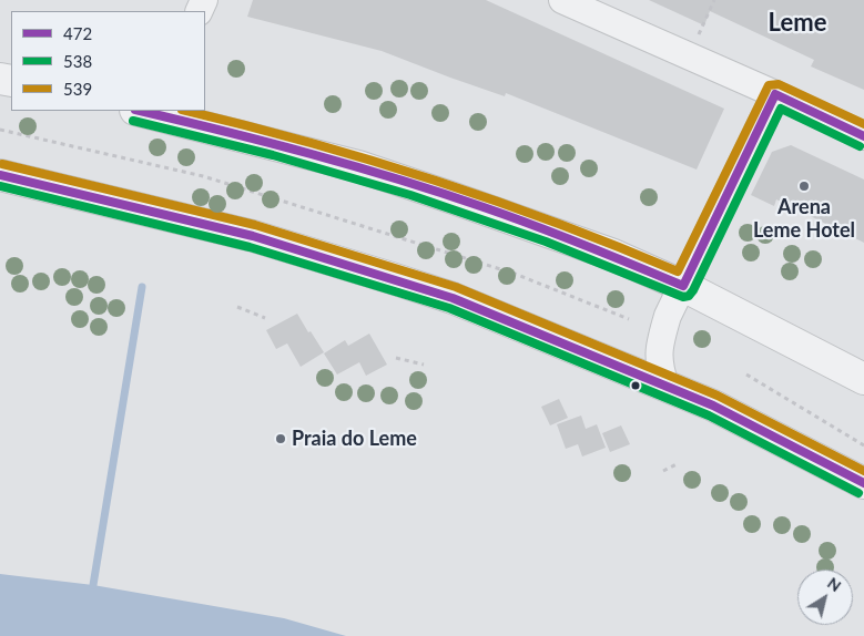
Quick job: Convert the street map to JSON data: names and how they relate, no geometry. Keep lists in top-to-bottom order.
{
  "districts": ["Leme"],
  "places": ["Arena Leme Hotel", "Praia do Leme"],
  "lines": ["transit line 539", "transit line 472", "transit line 538"],
  "legend": ["472", "538", "539"],
  "north": "top right"
}
